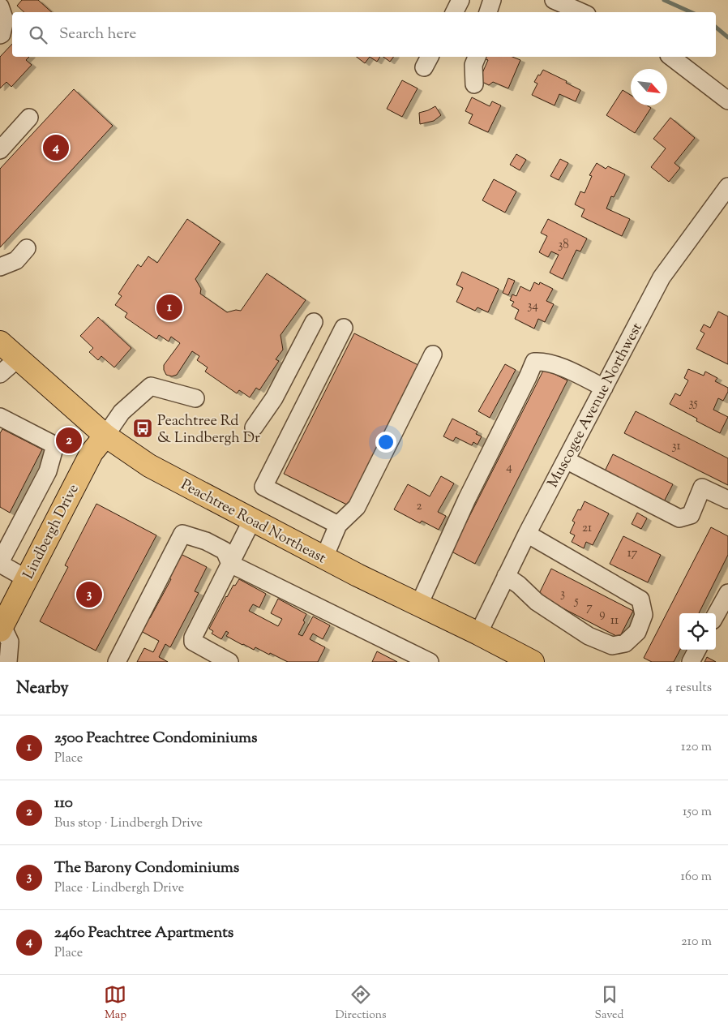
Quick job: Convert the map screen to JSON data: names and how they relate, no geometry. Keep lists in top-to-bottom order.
{
  "streets": {
    "main road": ["Peachtree Road Northeast", "Lindbergh Drive"],
    "street": ["Muscogee Avenue Northwest"]
  },
  "crossings": [
    ["Muscogee Avenue Northwest", "Peachtree Road Northeast"],
    ["Peachtree Road Northeast", "Lindbergh Drive"]
  ],
  "places": {
    "bus stop": ["Peachtree Rd & Lindbergh Dr"]
  },
  "house_numbers": [
    "38",
    "34",
    "35",
    "31",
    "4",
    "2",
    "21",
    "17",
    "3",
    "5",
    "7",
    "9",
    "11"
  ],
  "north": "bottom right",
  "page": {
    "search": "Search here",
    "pins": [
      "4",
      "1",
      "2",
      "3"
    ],
    "heading": ["Nearby", "4 results"],
    "list": [
      {
        "mark": "1",
        "name": "2500 Peachtree Condominiums",
        "note": "Place",
        "value": "120 m"
      },
      {
        "mark": "2",
        "name": "110",
        "note": "Bus stop · Lindbergh Drive",
        "value": "150 m"
      },
      {
        "mark": "3",
        "name": "The Barony Condominiums",
        "note": "Place · Lindbergh Drive",
        "value": "160 m"
      },
      {
        "mark": "4",
        "name": "2460 Peachtree Apartments",
        "note": "Place",
        "value": "210 m"
      }
    ],
    "nav": ["Map", "Directions", "Saved"]
  }
}
